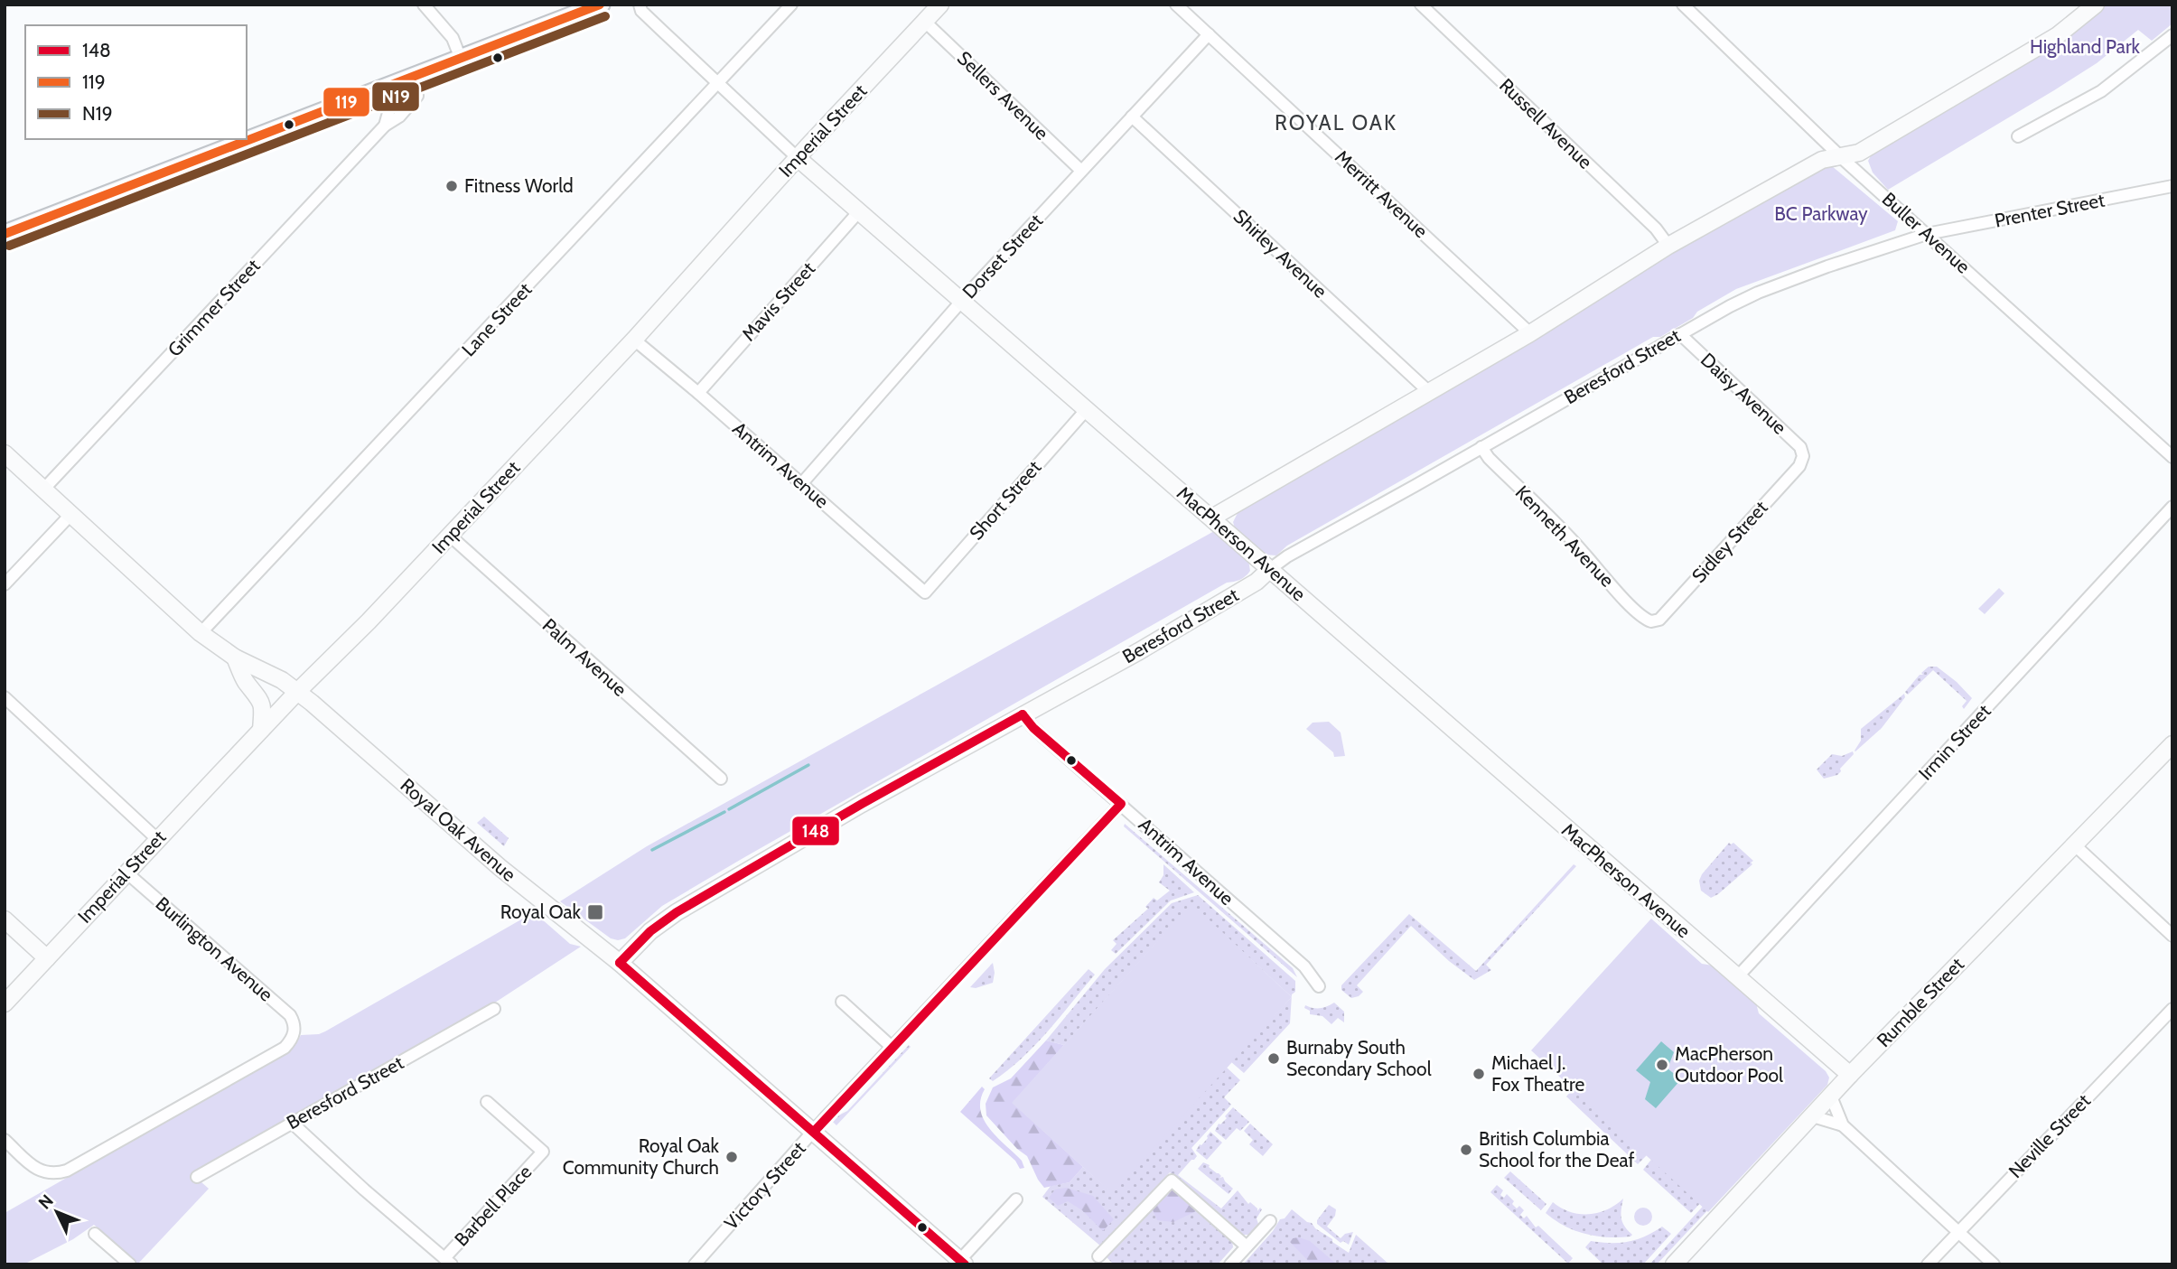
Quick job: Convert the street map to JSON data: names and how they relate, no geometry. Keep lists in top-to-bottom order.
{
  "streets": {
    "street": [
      "Sellers Avenue",
      "Russell Avenue",
      "Imperial Street",
      "Merritt Avenue",
      "Prenter Street",
      "Buller Avenue",
      "Shirley Avenue",
      "Dorset Street",
      "Mavis Street",
      "Grimmer Street",
      "Lane Street",
      "Beresford Street",
      "Daisy Avenue",
      "Antrim Avenue",
      "Short Street",
      "Kenneth Avenue",
      "Sidley Street",
      "MacPherson Avenue",
      "Palm Avenue",
      "Irmin Street",
      "Royal Oak Avenue",
      "Burlington Avenue",
      "Rumble Street",
      "Neville Street",
      "Victory Street",
      "Barbell Place"
    ]
  },
  "crossings": [
    ["Sellers Avenue", "Imperial Street"],
    ["Sellers Avenue", "Dorset Street"],
    ["Imperial Street", "Antrim Avenue"],
    ["Imperial Street", "MacPherson Avenue"],
    ["Imperial Street", "Palm Avenue"],
    ["Imperial Street", "Royal Oak Avenue"],
    ["Imperial Street", "Burlington Avenue"],
    ["Merritt Avenue", "Dorset Street"],
    ["Prenter Street", "Buller Avenue"],
    ["Prenter Street", "Beresford Street"],
    ["Buller Avenue", "Beresford Street"],
    ["Shirley Avenue", "Dorset Street"],
    ["Dorset Street", "Antrim Avenue"],
    ["Dorset Street", "MacPherson Avenue"],
    ["Mavis Street", "Antrim Avenue"],
    ["Mavis Street", "MacPherson Avenue"],
    ["Grimmer Street", "Royal Oak Avenue"],
    ["Lane Street", "MacPherson Avenue"],
    ["Lane Street", "Royal Oak Avenue"],
    ["Beresford Street", "Daisy Avenue"],
    ["Beresford Street", "Antrim Avenue"],
    ["Beresford Street", "Kenneth Avenue"],
    ["Beresford Street", "MacPherson Avenue"],
    ["Beresford Street", "Royal Oak Avenue"],
    ["Daisy Avenue", "Sidley Street"],
    ["Antrim Avenue", "Short Street"],
    ["Antrim Avenue", "Victory Street"],
    ["Short Street", "MacPherson Avenue"],
    ["Kenneth Avenue", "Sidley Street"],
    ["MacPherson Avenue", "Irmin Street"],
    ["MacPherson Avenue", "Rumble Street"],
    ["Royal Oak Avenue", "Victory Street"]
  ],
  "districts": ["ROYAL OAK"],
  "parks": ["Highland Park", "BC Parkway"],
  "places": {
    "other": [
      "Fitness World",
      "Burnaby South Secondary School",
      "MacPherson Outdoor Pool",
      "Michael J. Fox Theatre",
      "British Columbia School for the Deaf",
      "Royal Oak Community Church"
    ],
    "transit": ["Royal Oak"]
  },
  "lines": ["transit line 119", "transit line N19", "transit line 148"],
  "legend": ["148", "119", "N19"],
  "north": "top left"
}
